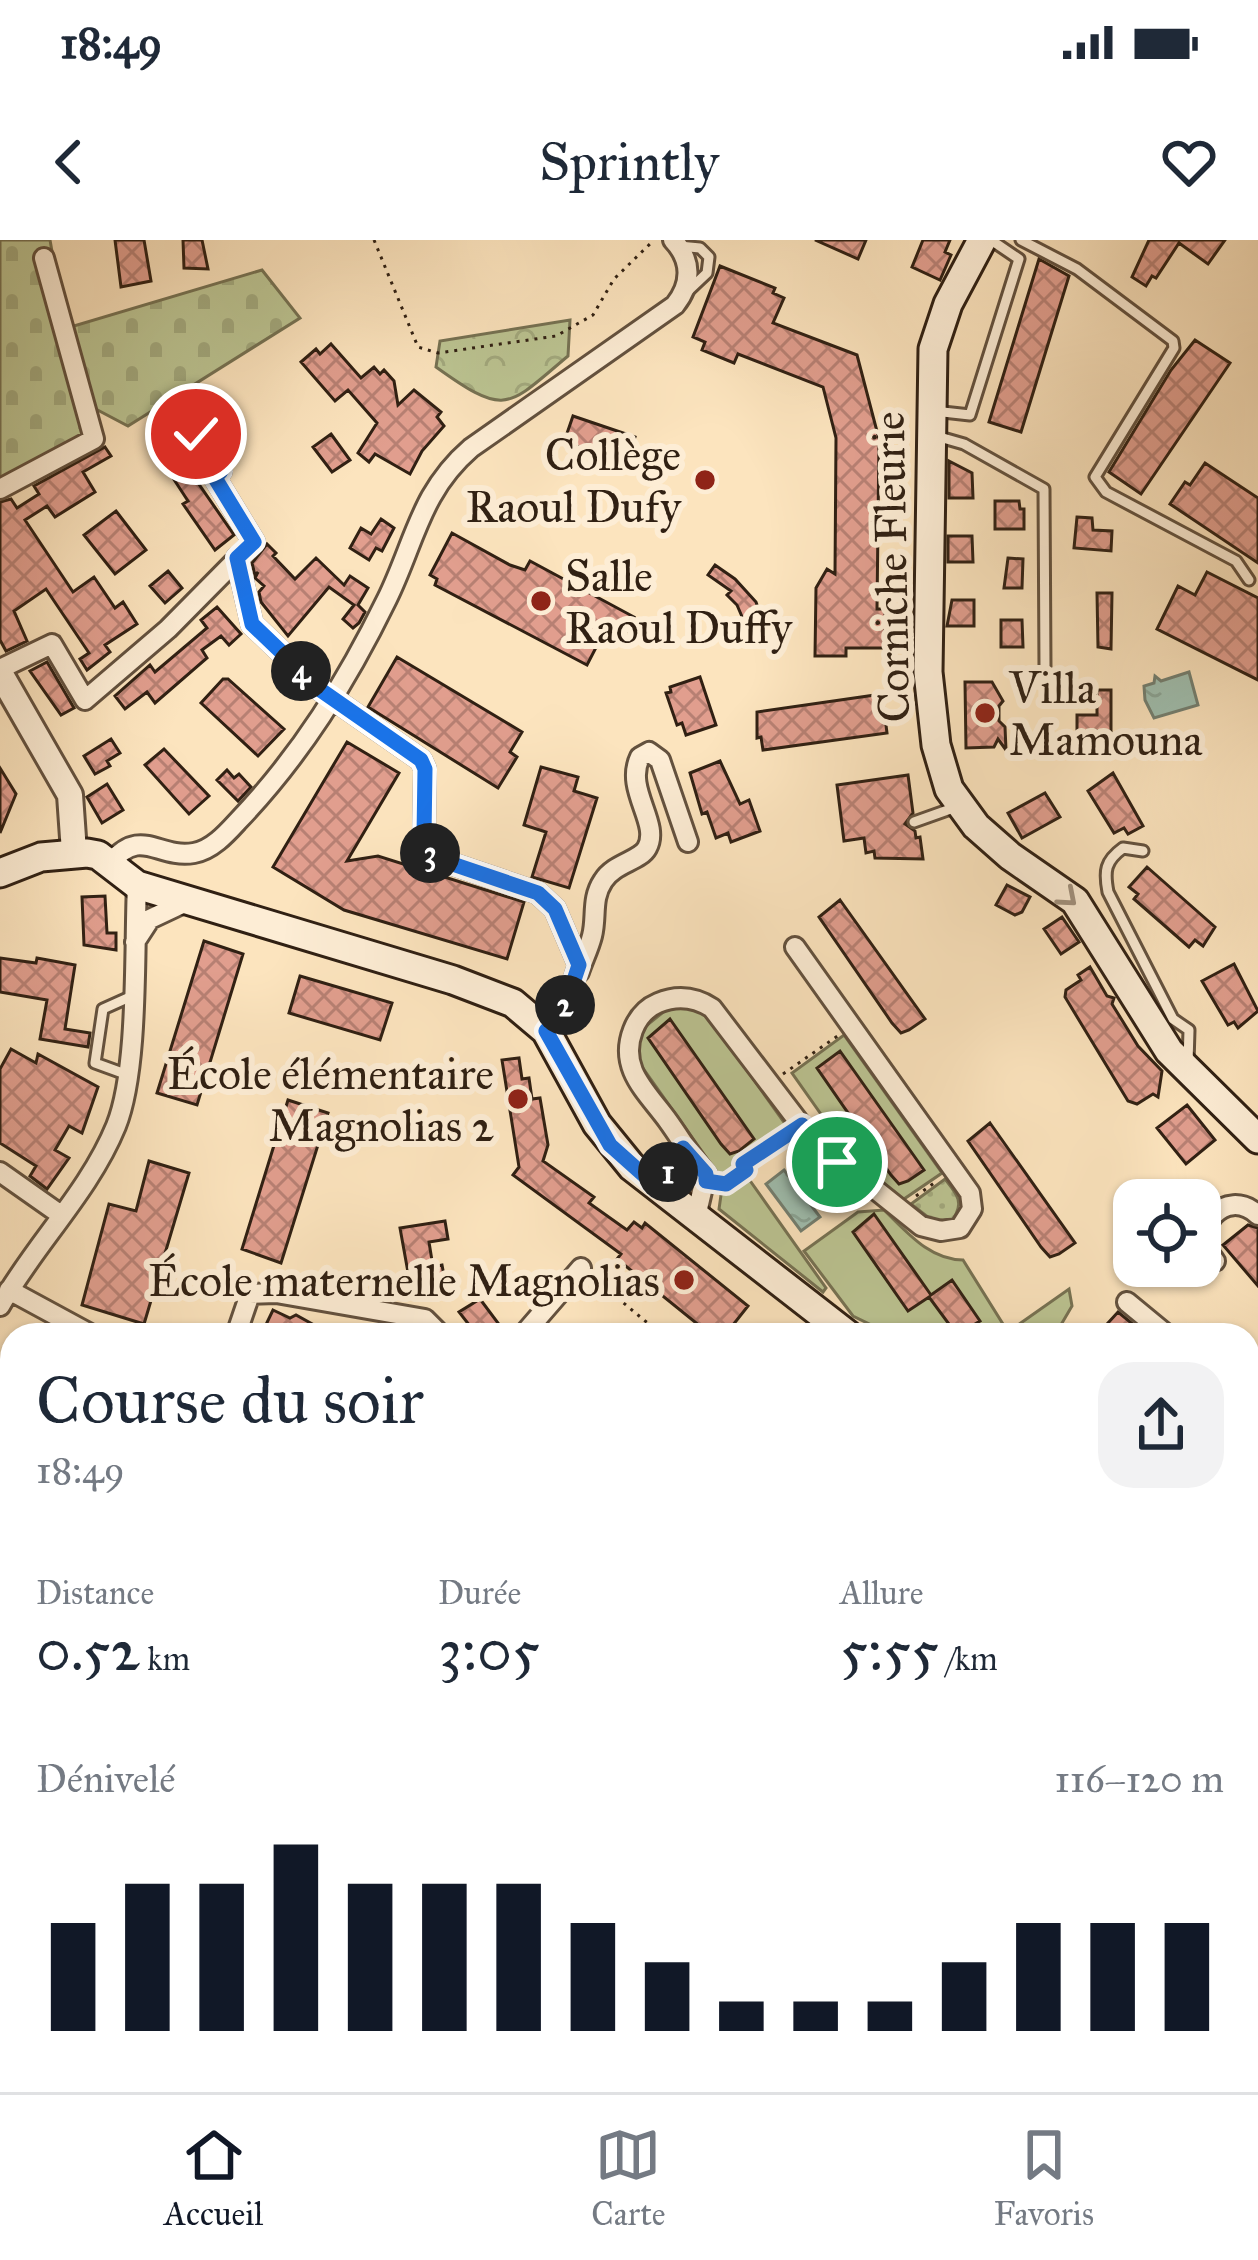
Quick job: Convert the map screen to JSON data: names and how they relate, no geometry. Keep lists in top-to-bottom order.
{
  "streets": {
    "main road": ["Corniche Fleurie"]
  },
  "places": [
    "Collège Raoul Dufy",
    "Salle Raoul Duffy",
    "Villa Mamouna",
    "École élémentaire Magnolias 2",
    "École maternelle Magnolias"
  ],
  "page": {
    "status": "18:49",
    "header": "Sprintly",
    "pins": [
      "4",
      "3",
      "2",
      "1"
    ],
    "heading": ["Course du soir", "18:49"],
    "stats": [
      ["Distance", "0.52 km"],
      ["Durée", "3:05"],
      ["Allure", "5:55 /km"]
    ],
    "chart": ["Dénivelé", "116–120 m"],
    "tabs": ["Accueil", "Carte", "Favoris"]
  }
}
